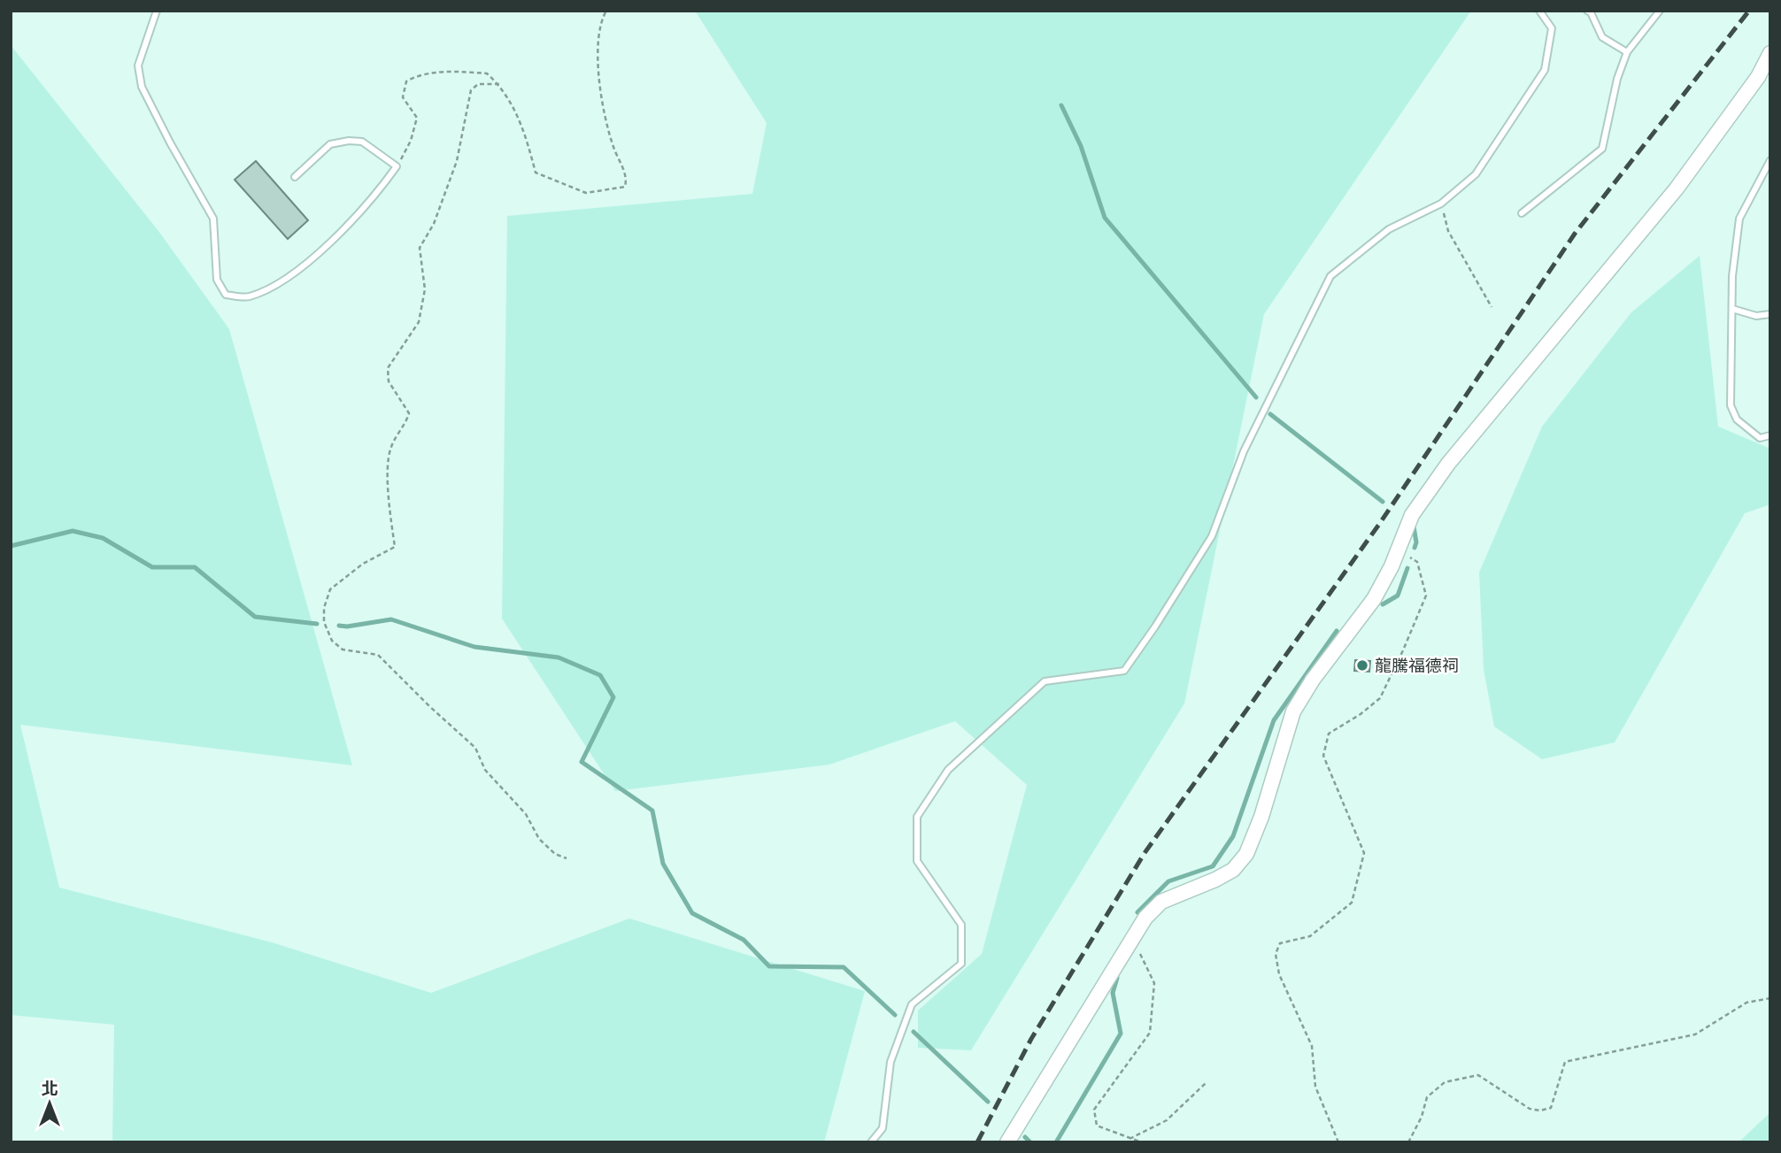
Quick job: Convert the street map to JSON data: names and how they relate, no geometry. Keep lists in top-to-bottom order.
{
  "places": ["龍騰福德祠"],
  "north": "top"
}
